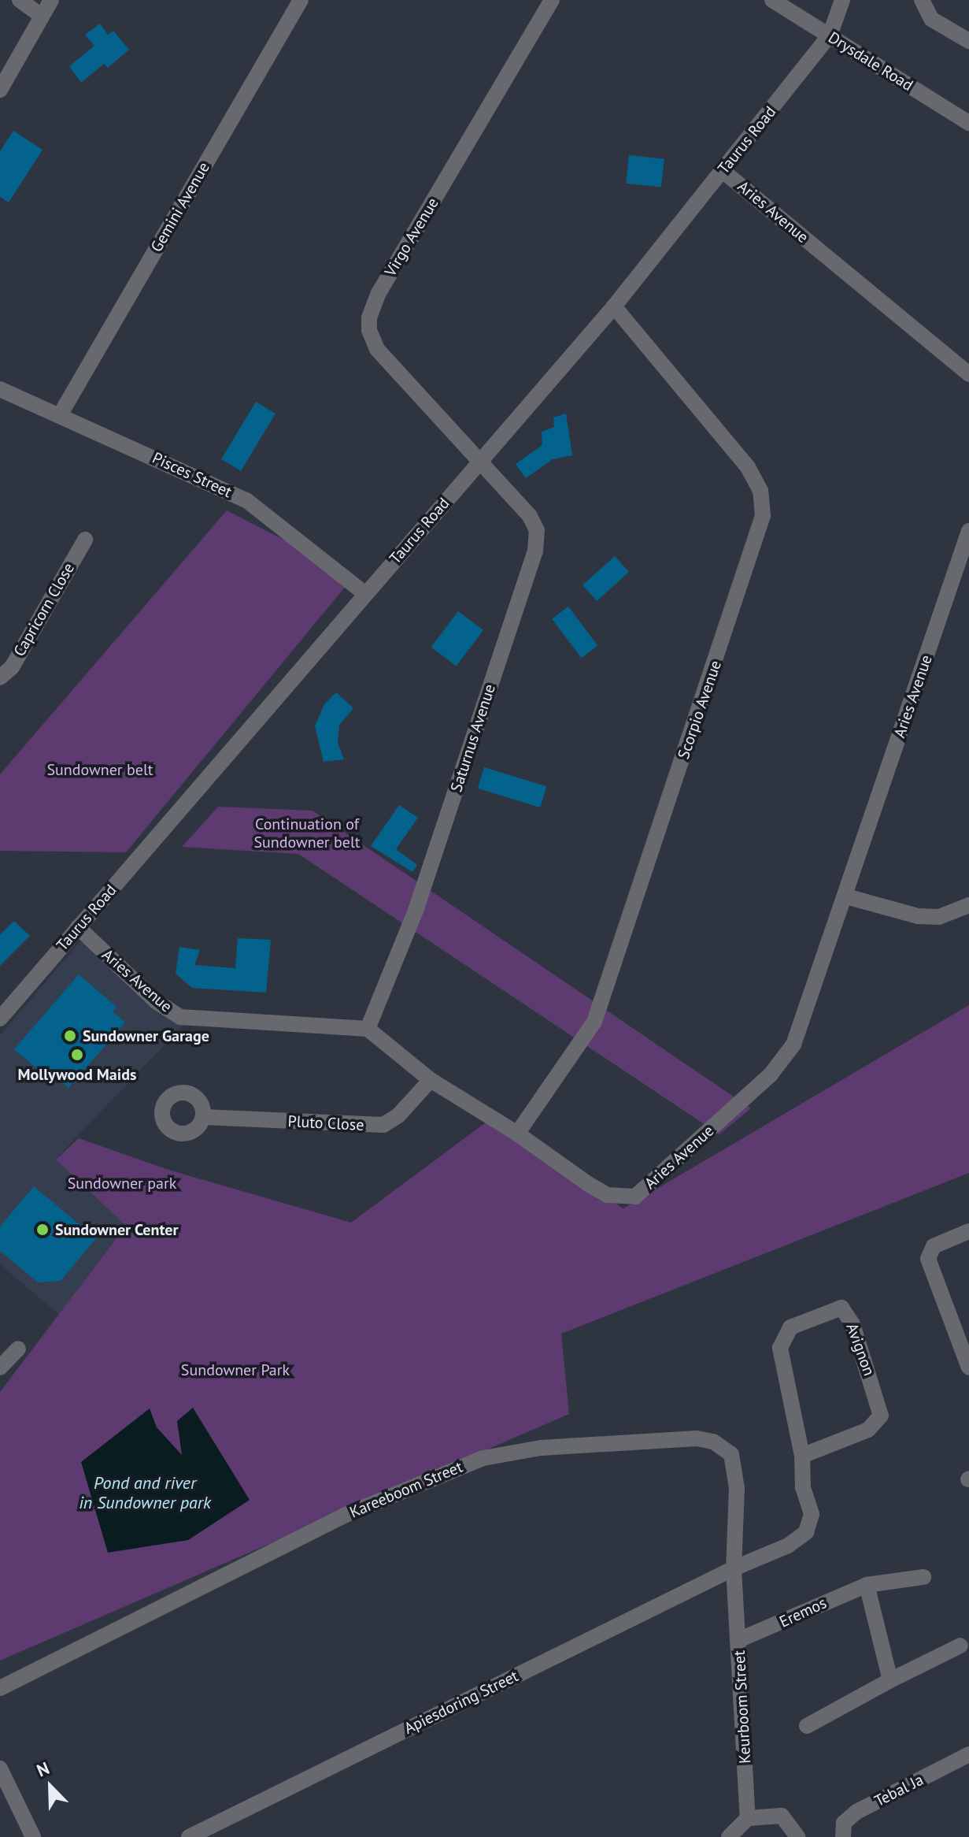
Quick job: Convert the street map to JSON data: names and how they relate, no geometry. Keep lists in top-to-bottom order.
{
  "streets": {
    "street": [
      "Drysdale Road",
      "Taurus Road",
      "Gemini Avenue",
      "Aries Avenue",
      "Virgo Avenue",
      "Pisces Street",
      "Capricorn Close",
      "Scorpio Avenue",
      "Saturnus Avenue",
      "Pluto Close",
      "Avignon",
      "Kareeboom Street",
      "Eremos",
      "Apiesdoring Street",
      "Keurboom Street",
      "Tebal Ja"
    ]
  },
  "crossings": [
    ["Drysdale Road", "Taurus Road"],
    ["Taurus Road", "Aries Avenue"],
    ["Taurus Road", "Virgo Avenue"],
    ["Taurus Road", "Pisces Street"],
    ["Taurus Road", "Scorpio Avenue"],
    ["Taurus Road", "Saturnus Avenue"],
    ["Gemini Avenue", "Pisces Street"],
    ["Aries Avenue", "Scorpio Avenue"],
    ["Aries Avenue", "Saturnus Avenue"],
    ["Aries Avenue", "Pluto Close"],
    ["Virgo Avenue", "Saturnus Avenue"],
    ["Avignon", "Kareeboom Street"],
    ["Avignon", "Apiesdoring Street"],
    ["Avignon", "Keurboom Street"],
    ["Kareeboom Street", "Apiesdoring Street"],
    ["Kareeboom Street", "Keurboom Street"],
    ["Eremos", "Keurboom Street"],
    ["Apiesdoring Street", "Keurboom Street"]
  ],
  "water": ["Pond and river in Sundowner park"],
  "parks": [
    "Sundowner belt",
    "Continuation of Sundowner belt",
    "Sundowner park",
    "Sundowner Park"
  ],
  "places": ["Sundowner Garage", "Mollywood Maids", "Sundowner Center"],
  "north": "top left"
}
